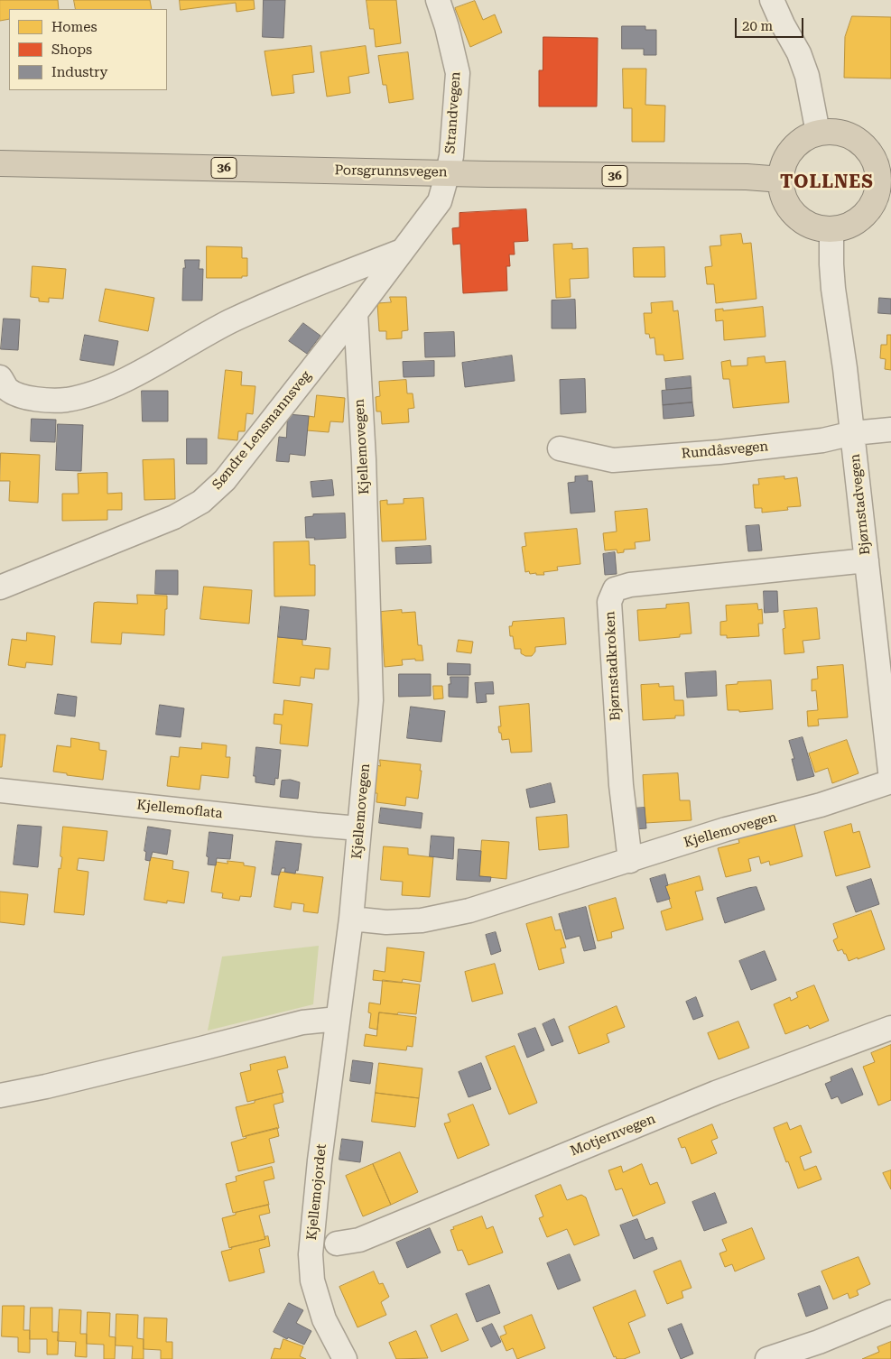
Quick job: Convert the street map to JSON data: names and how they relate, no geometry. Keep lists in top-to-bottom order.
{
  "streets": {
    "highway": ["36", "Porsgrunnsvegen"],
    "street": [
      "Strandvegen",
      "Søndre Lensmannsveg",
      "Kjellemovegen",
      "Rundåsvegen",
      "Bjørnstadvegen",
      "Bjørnstadkroken",
      "Kjellemoflata",
      "Motjernvegen",
      "Kjellemojordet"
    ]
  },
  "crossings": [
    ["Strandvegen", "Porsgrunnsvegen"],
    ["Porsgrunnsvegen", "Bjørnstadvegen"],
    ["Søndre Lensmannsveg", "Kjellemovegen"],
    ["Kjellemovegen", "Bjørnstadvegen"],
    ["Kjellemovegen", "Bjørnstadkroken"],
    ["Kjellemovegen", "Kjellemoflata"],
    ["Kjellemovegen", "Kjellemojordet"],
    ["Rundåsvegen", "Bjørnstadvegen"],
    ["Bjørnstadvegen", "Bjørnstadkroken"]
  ],
  "districts": ["TOLLNES"],
  "legend": ["Homes", "Shops", "Industry"],
  "scale_bar": "20 m"
}
